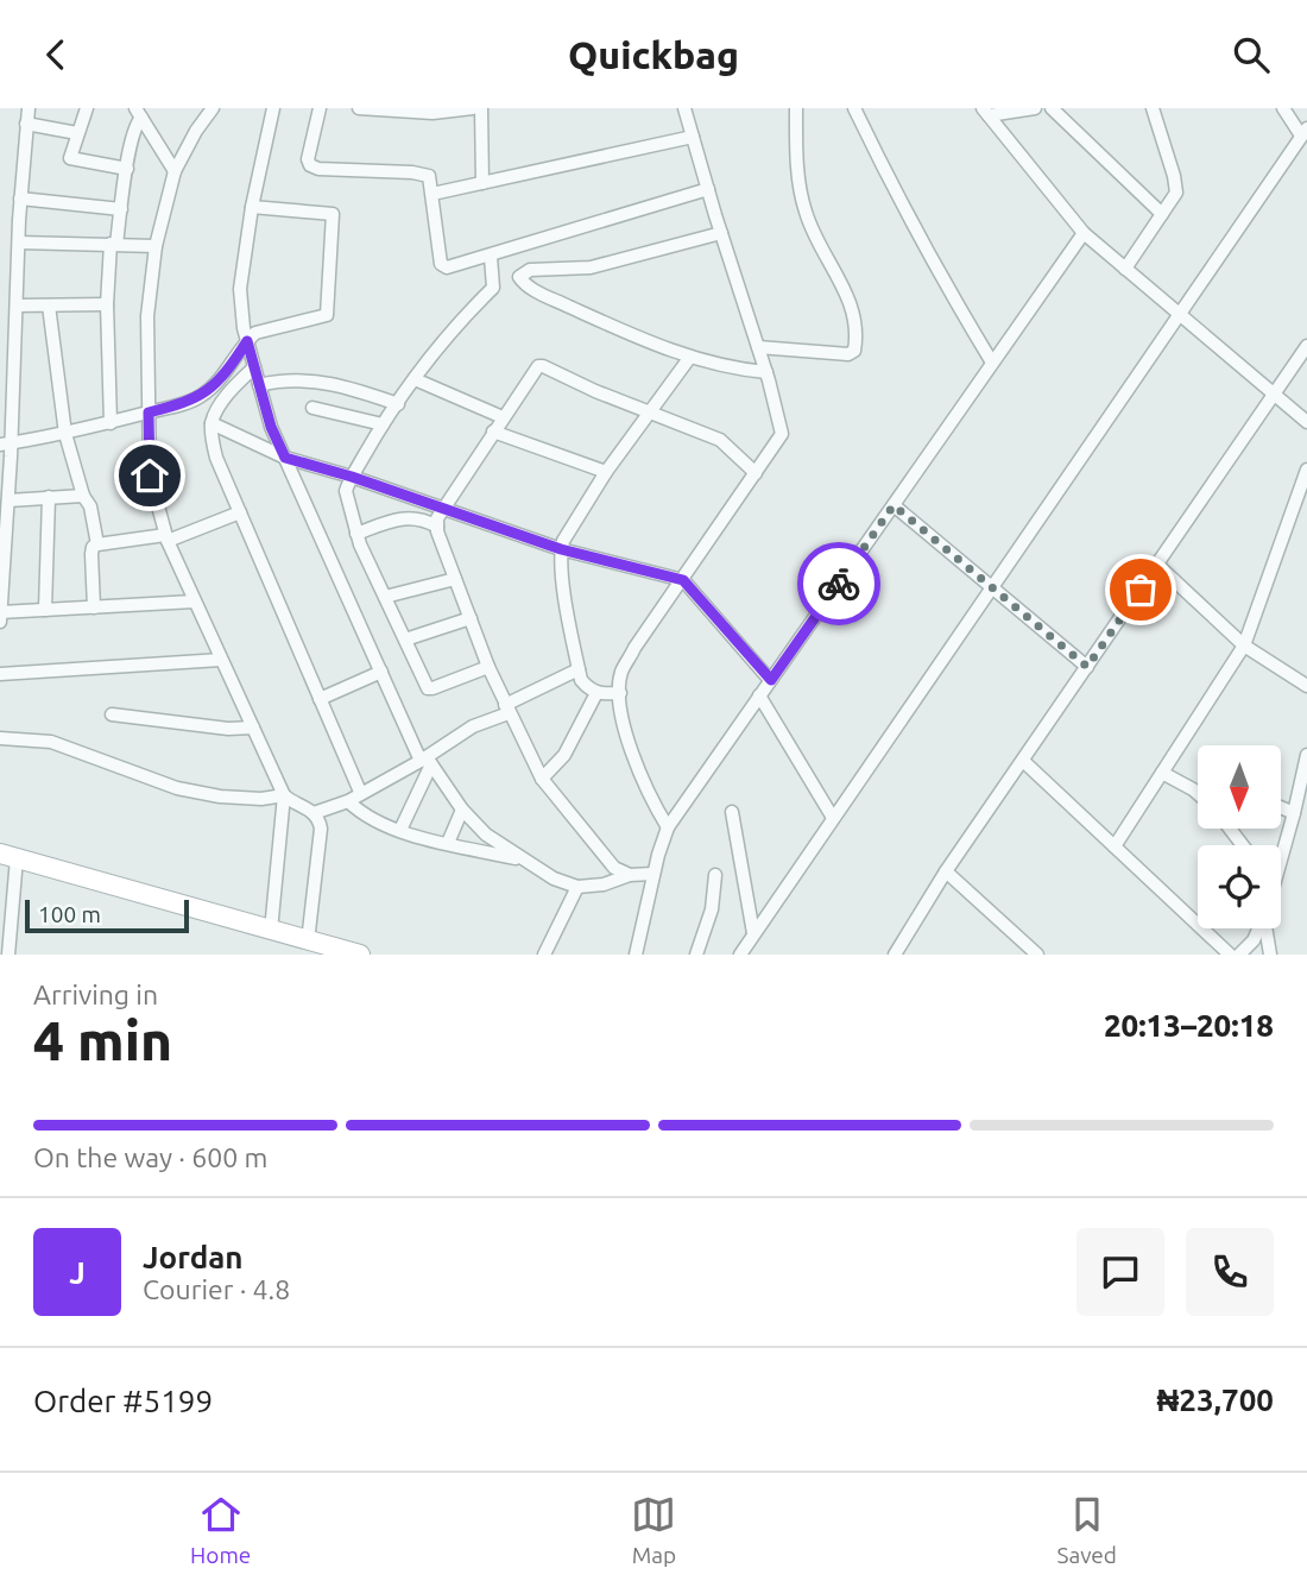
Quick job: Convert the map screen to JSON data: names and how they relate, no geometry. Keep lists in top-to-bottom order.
{
  "scale_bar": "100 m",
  "north": "bottom",
  "page": {
    "header": "Quickbag",
    "scale": "100 m",
    "heading": ["4 min", "Arriving in", "20:13–20:18"],
    "panel": [
      "Jordan",
      "Courier · 4.8",
      "Order #5199",
      "₦23,700"
    ],
    "bar": "On the way · 600 m",
    "round": "J",
    "tabs": ["Home", "Map", "Saved"]
  }
}
